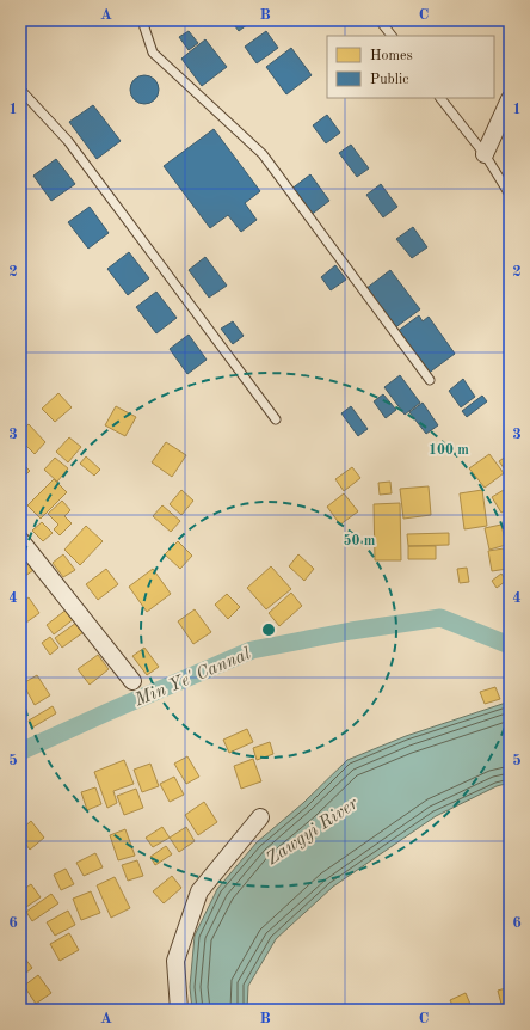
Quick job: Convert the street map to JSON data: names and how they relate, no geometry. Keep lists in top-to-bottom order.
{
  "water": ["Min Ye' Cannal", "Zawgyi River"],
  "legend": ["Homes", "Public"],
  "grid": {
    "columns": ["A", "B", "C"],
    "rows": [
      "1",
      "2",
      "3",
      "4",
      "5",
      "6"
    ]
  },
  "rings": ["100 m", "50 m"]
}
